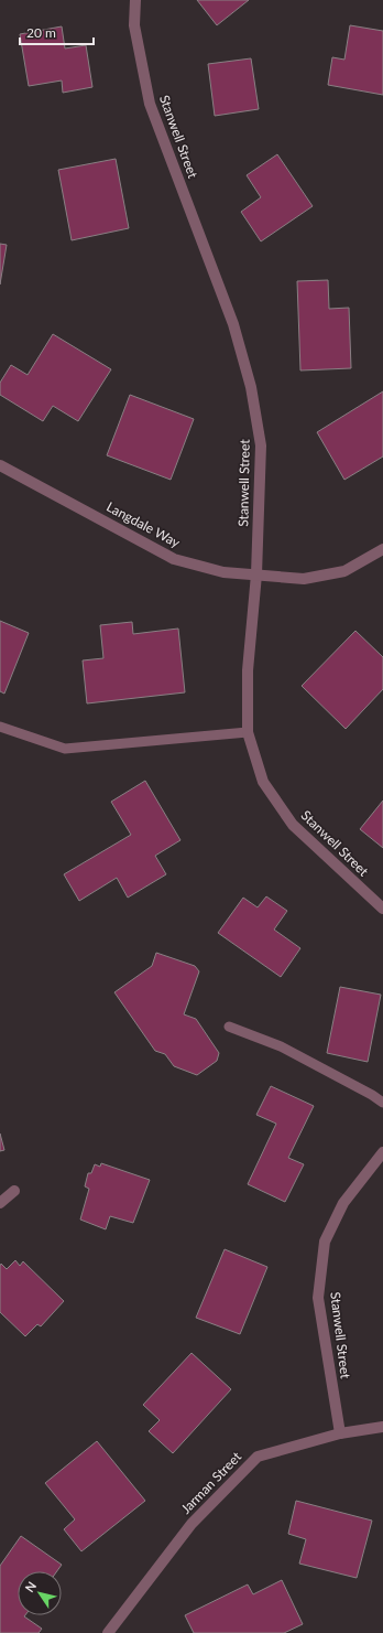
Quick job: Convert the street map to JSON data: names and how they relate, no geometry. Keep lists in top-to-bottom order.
{
  "streets": {
    "street": ["Stanwell Street", "Langdale Way", "Jarman Street"]
  },
  "crossings": [
    ["Stanwell Street", "Langdale Way"],
    ["Stanwell Street", "Jarman Street"]
  ],
  "scale_bar": "20 m",
  "north": "top left"
}
